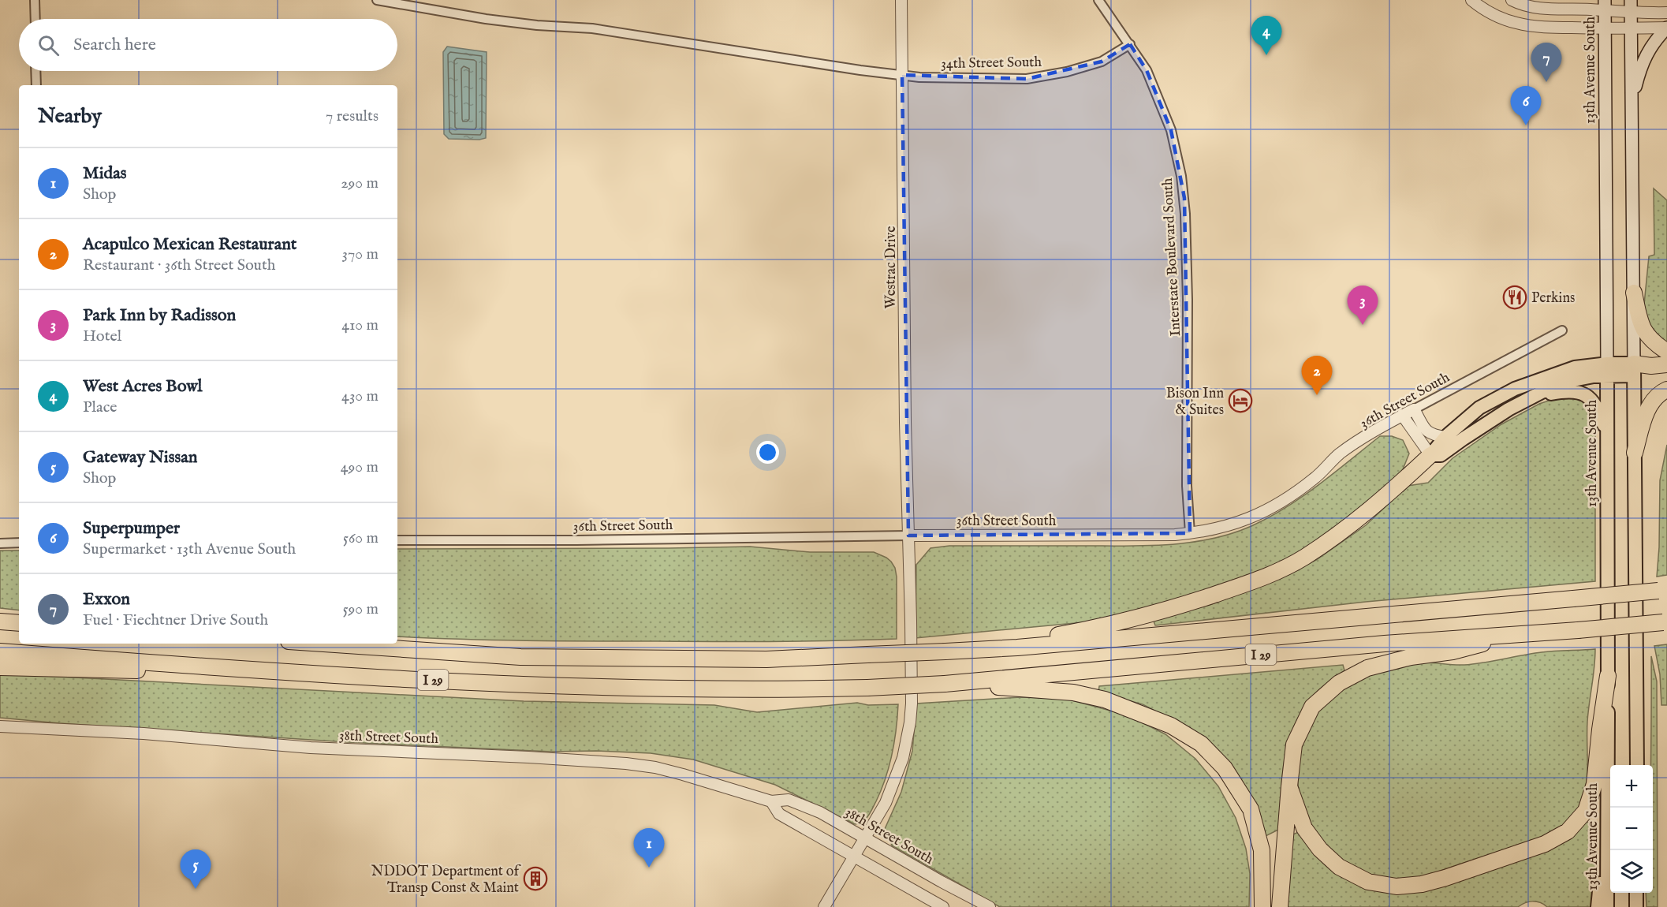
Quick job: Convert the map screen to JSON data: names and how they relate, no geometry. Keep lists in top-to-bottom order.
{
  "streets": {
    "highway": ["I 29"],
    "main road": ["13th Avenue South"],
    "street": [
      "34th Street South",
      "Interstate Boulevard South",
      "Westrac Drive",
      "36th Street South",
      "38th Street South"
    ]
  },
  "crossings": [
    ["34th Street South", "Interstate Boulevard South"],
    ["34th Street South", "Westrac Drive"],
    ["Interstate Boulevard South", "36th Street South"],
    ["Westrac Drive", "36th Street South"],
    ["Westrac Drive", "38th Street South"]
  ],
  "places": {
    "restaurant": ["Perkins"],
    "hotel": ["Bison Inn & Suites"],
    "building": ["NDDOT Department of Transp Const & Maint"]
  },
  "page": {
    "pins": [
      "4",
      "7",
      "6",
      "3",
      "2",
      "1",
      "5"
    ],
    "search": "Search here",
    "heading": ["Nearby", "7 results"],
    "list": [
      {
        "mark": "1",
        "name": "Midas",
        "note": "Shop",
        "value": "290 m"
      },
      {
        "mark": "2",
        "name": "Acapulco Mexican Restaurant",
        "note": "Restaurant · 36th Street South",
        "value": "370 m"
      },
      {
        "mark": "3",
        "name": "Park Inn by Radisson",
        "note": "Hotel",
        "value": "410 m"
      },
      {
        "mark": "4",
        "name": "West Acres Bowl",
        "note": "Place",
        "value": "430 m"
      },
      {
        "mark": "5",
        "name": "Gateway Nissan",
        "note": "Shop",
        "value": "490 m"
      },
      {
        "mark": "6",
        "name": "Superpumper",
        "note": "Supermarket · 13th Avenue South",
        "value": "560 m"
      },
      {
        "mark": "7",
        "name": "Exxon",
        "note": "Fuel · Fiechtner Drive South",
        "value": "590 m"
      }
    ],
    "map_buttons": ["+", "−"]
  }
}
